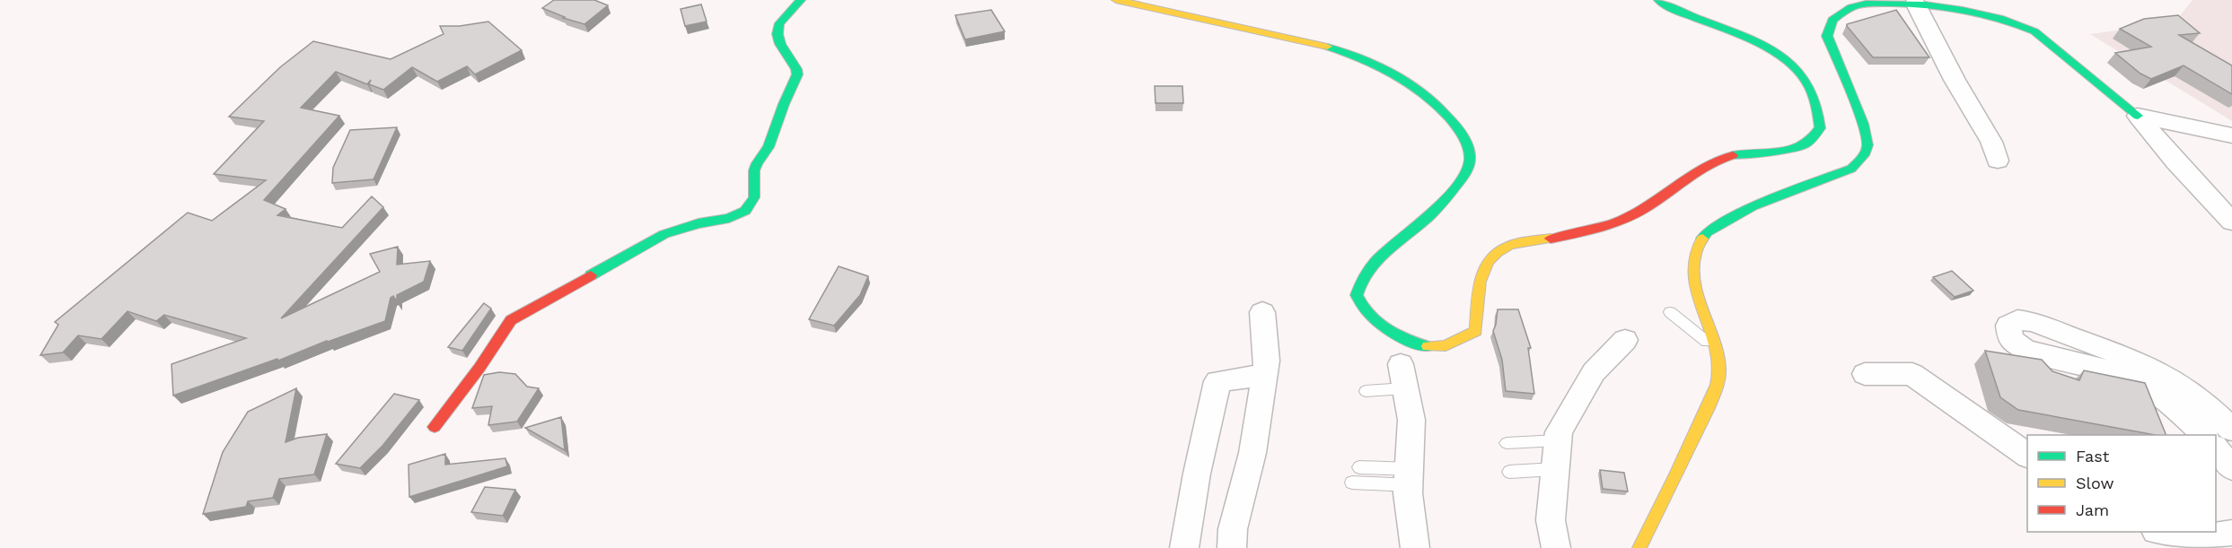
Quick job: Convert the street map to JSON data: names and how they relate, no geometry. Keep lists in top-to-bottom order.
{
  "legend": ["Fast", "Slow", "Jam"]
}
